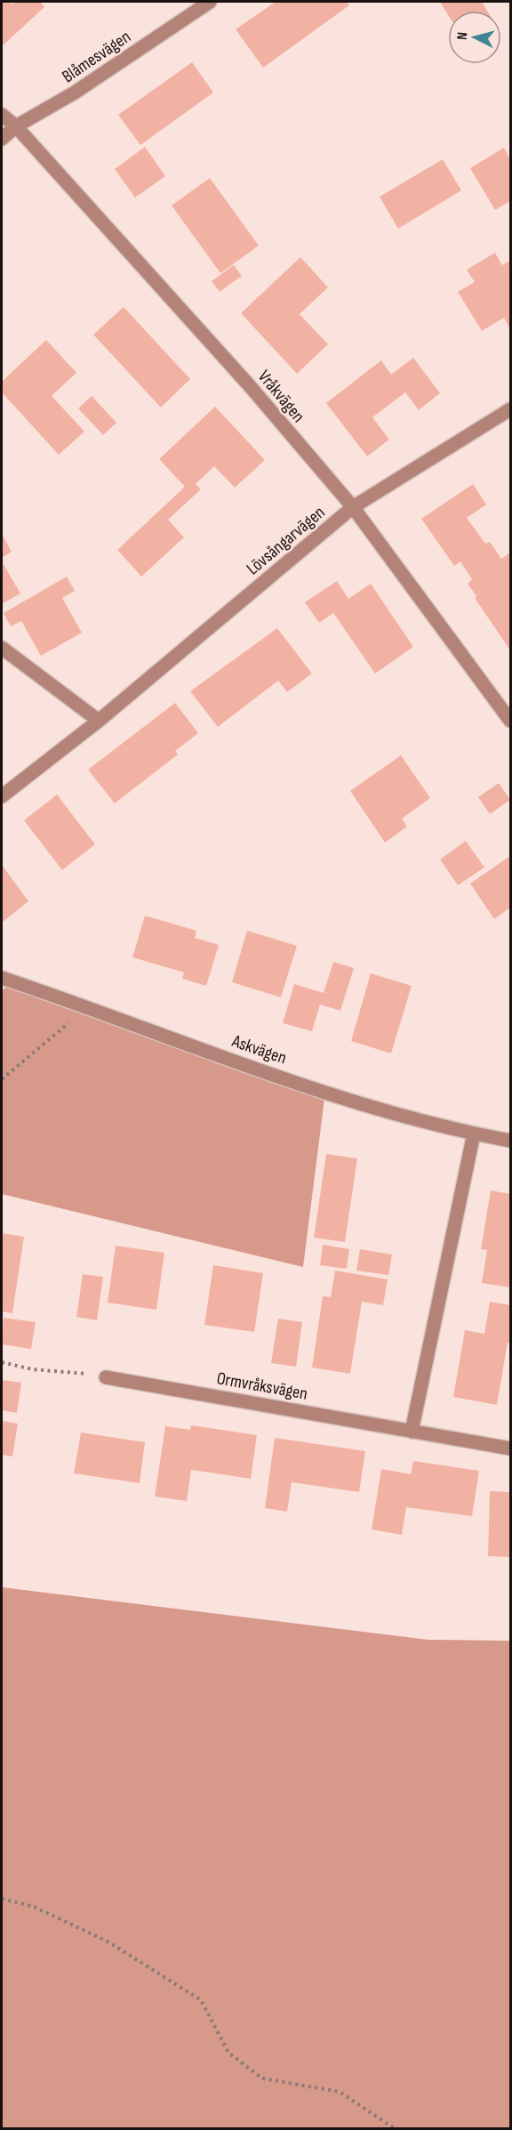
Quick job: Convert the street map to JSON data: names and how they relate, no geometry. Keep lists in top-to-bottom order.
{
  "streets": {
    "street": [
      "Blåmesvägen",
      "Vråkvägen",
      "Lövsångarvägen",
      "Askvägen",
      "Ormvråksvägen"
    ]
  },
  "crossings": [
    ["Blåmesvägen", "Vråkvägen"],
    ["Vråkvägen", "Lövsångarvägen"]
  ],
  "north": "left"
}
